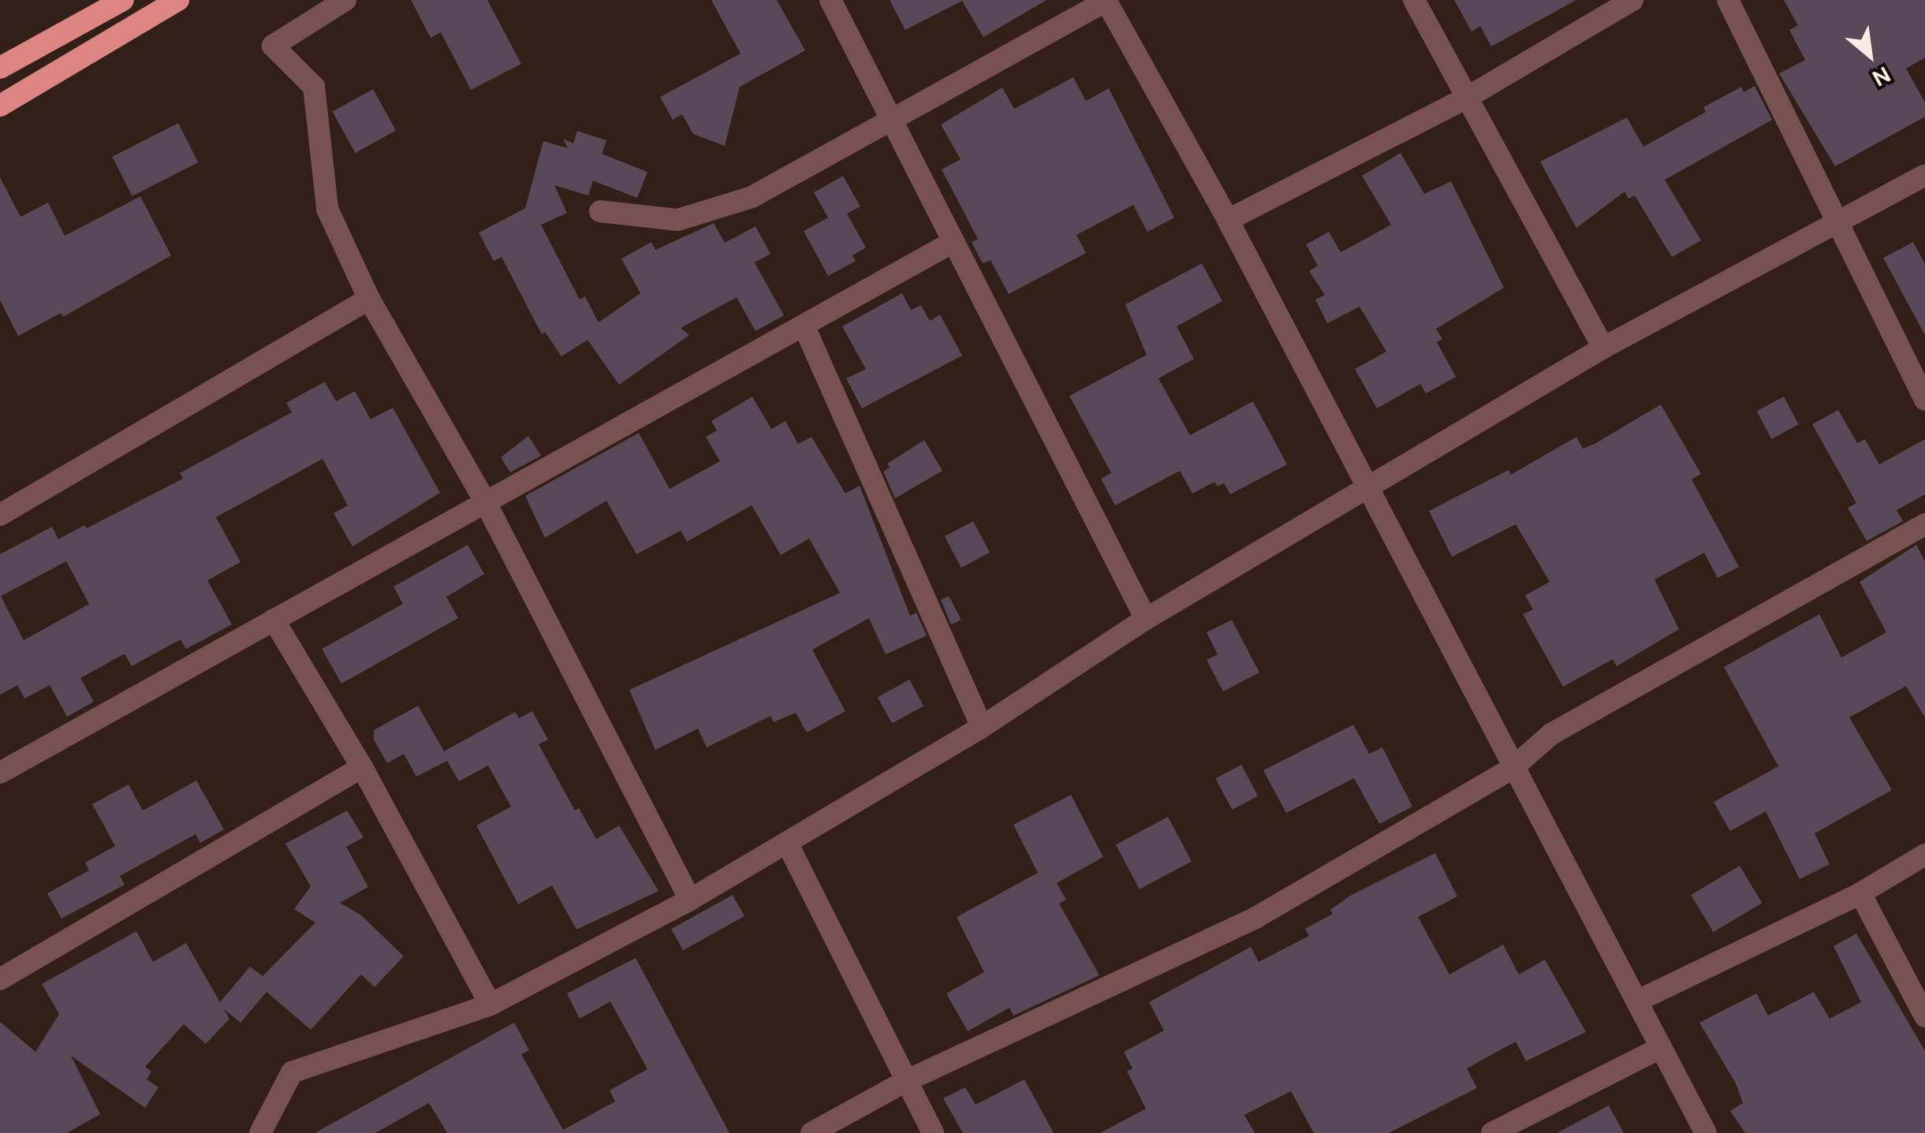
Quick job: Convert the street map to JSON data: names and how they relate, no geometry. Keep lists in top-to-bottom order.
{
  "north": "bottom right"
}
